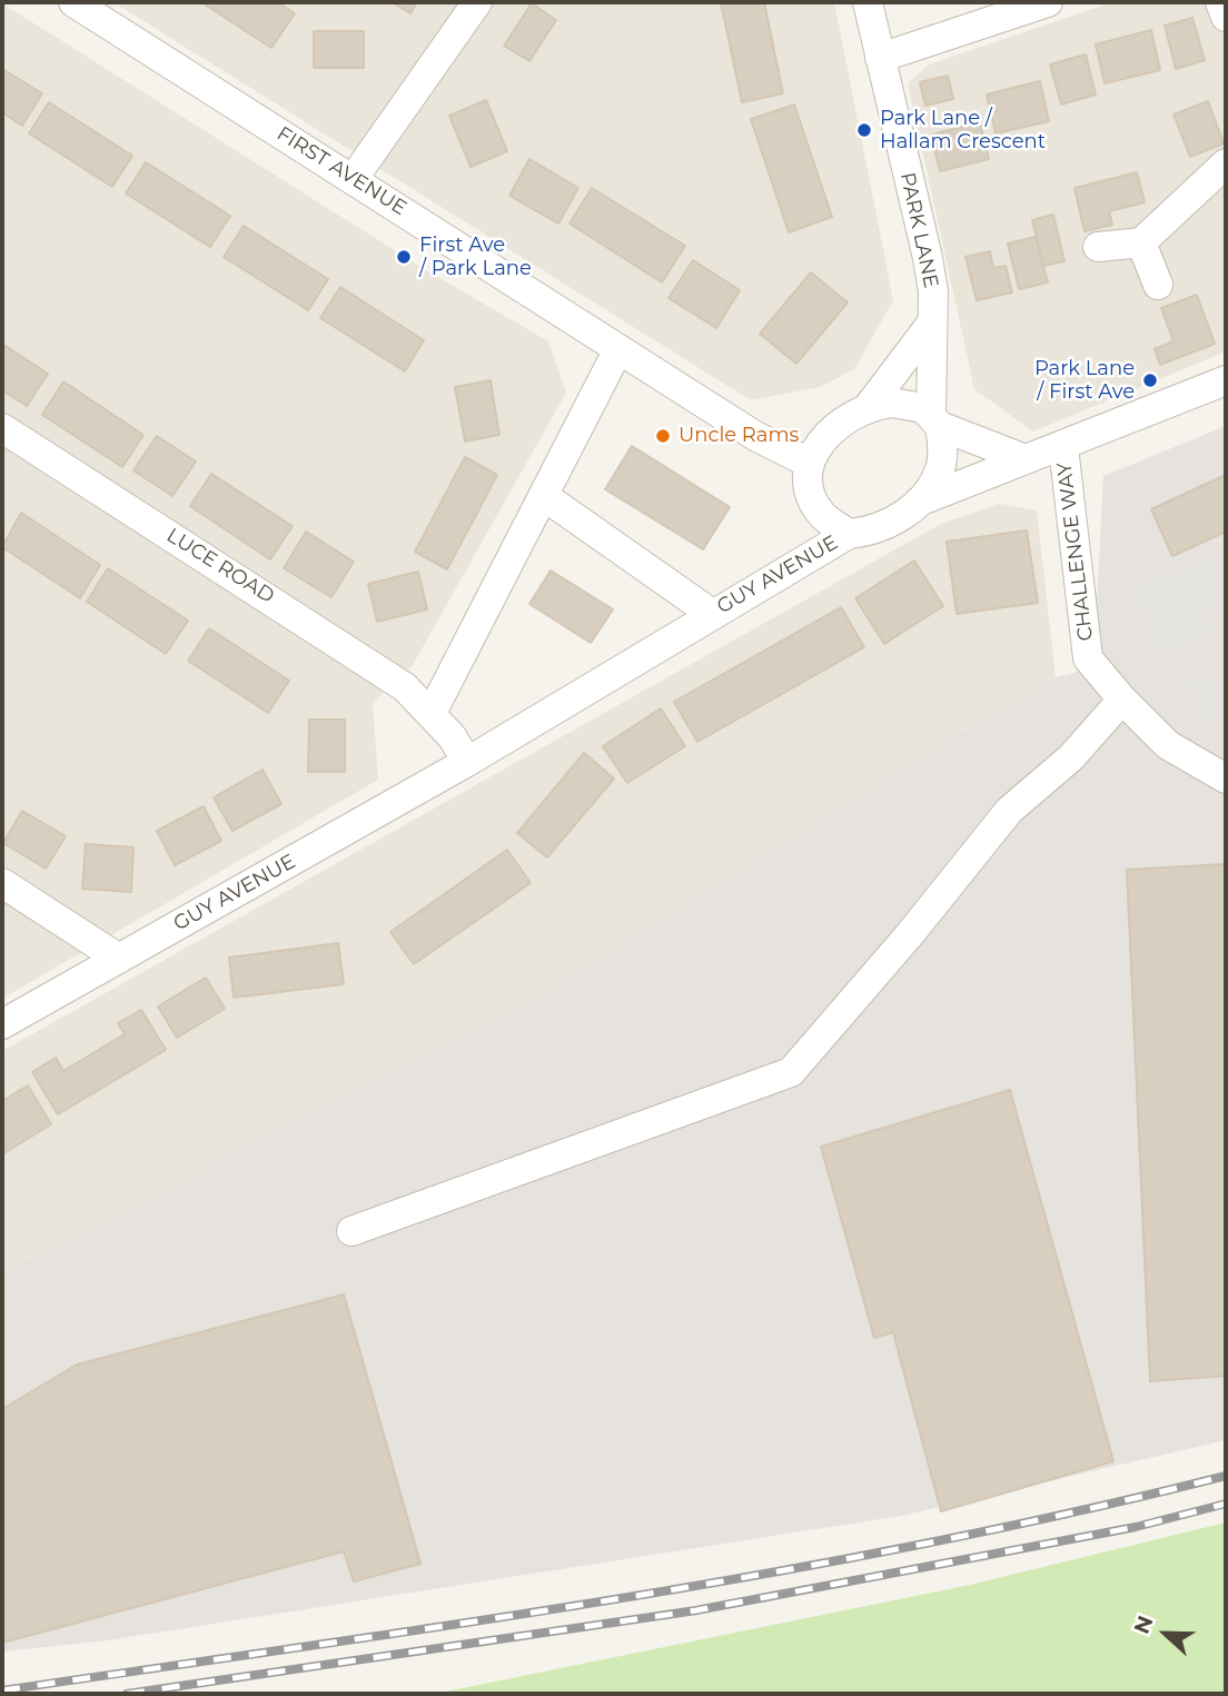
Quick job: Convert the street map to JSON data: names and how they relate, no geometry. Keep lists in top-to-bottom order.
{
  "streets": {
    "street": [
      "FIRST AVENUE",
      "PARK LANE",
      "CHALLENGE WAY",
      "LUCE ROAD",
      "GUY AVENUE"
    ]
  },
  "crossings": [
    ["FIRST AVENUE", "PARK LANE"],
    ["FIRST AVENUE", "GUY AVENUE"],
    ["PARK LANE", "GUY AVENUE"]
  ],
  "places": [
    "Park Lane / Hallam Crescent",
    "First Ave / Park Lane",
    "Park Lane / First Ave",
    "Uncle Rams"
  ],
  "north": "left"
}
